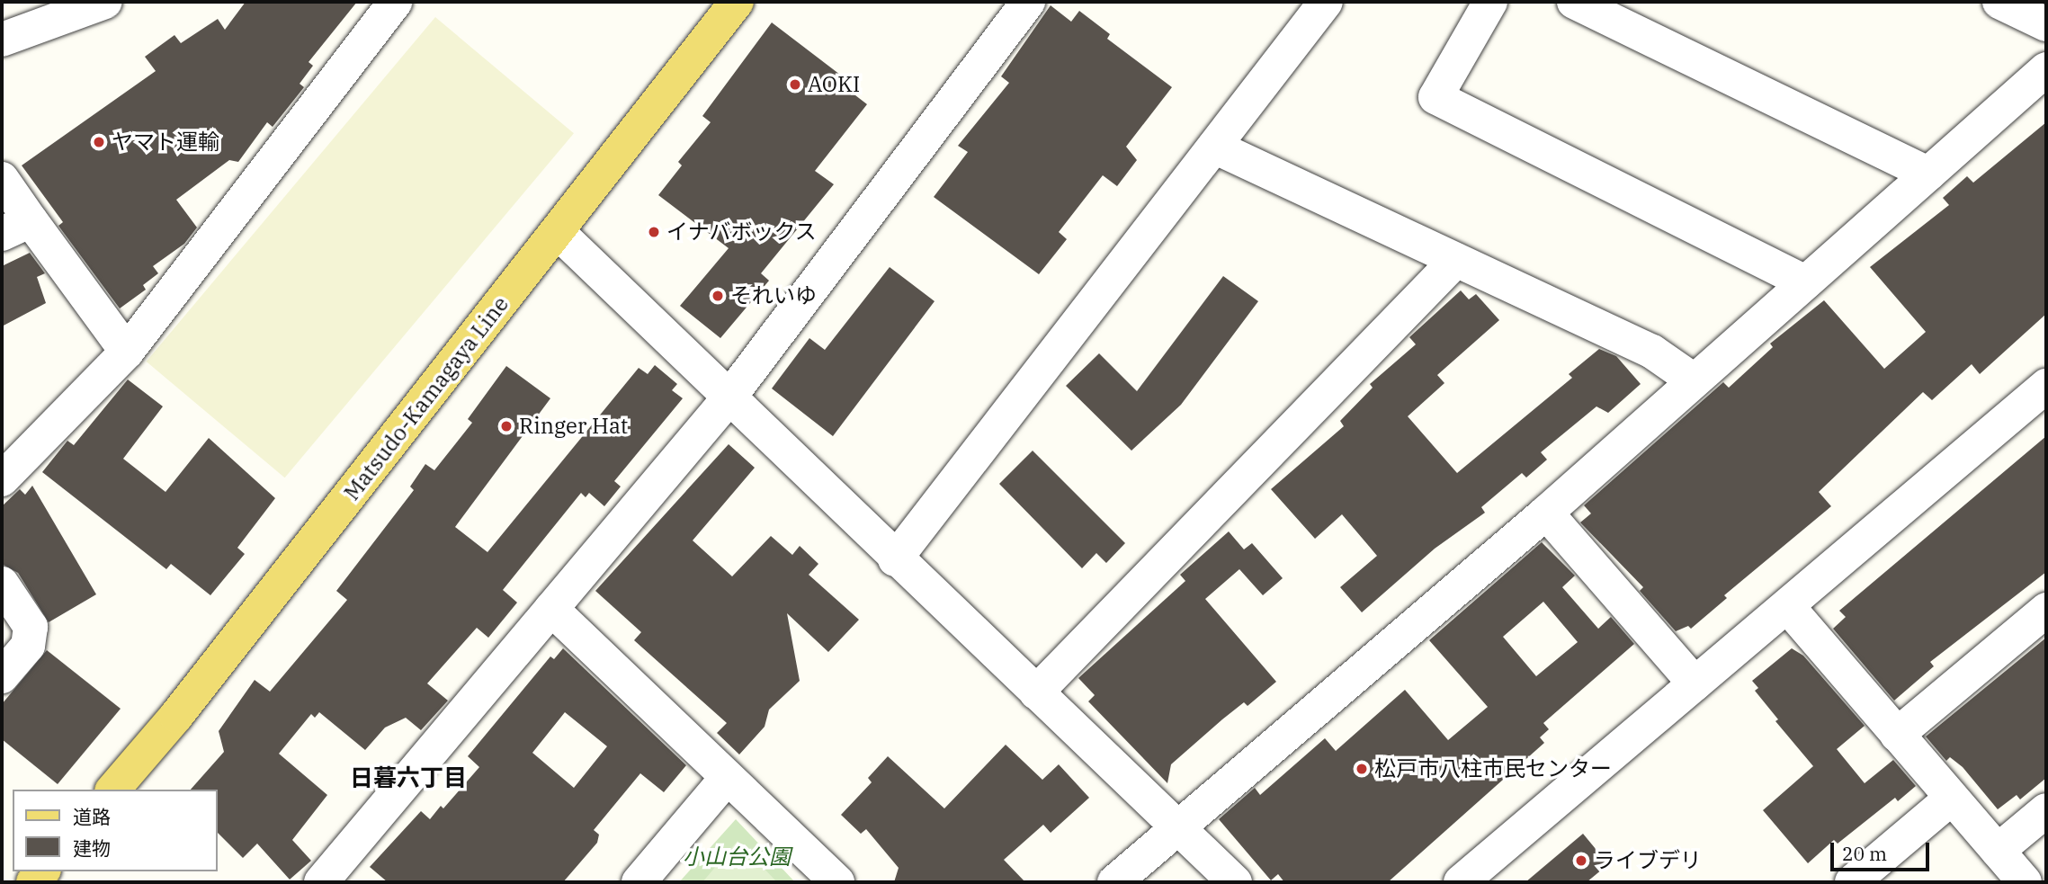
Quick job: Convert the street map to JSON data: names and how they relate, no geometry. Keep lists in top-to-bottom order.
{
  "streets": {
    "main road": ["Matsudo-Kamagaya Line"]
  },
  "districts": ["日暮六丁目"],
  "parks": ["小山台公園"],
  "places": [
    "AOKI",
    "ヤマト運輸",
    "イナバボックス",
    "それいゆ",
    "Ringer Hat",
    "松戸市八柱市民センター",
    "ライブデリ"
  ],
  "legend": ["道路", "建物"],
  "scale_bar": "20 m"
}
